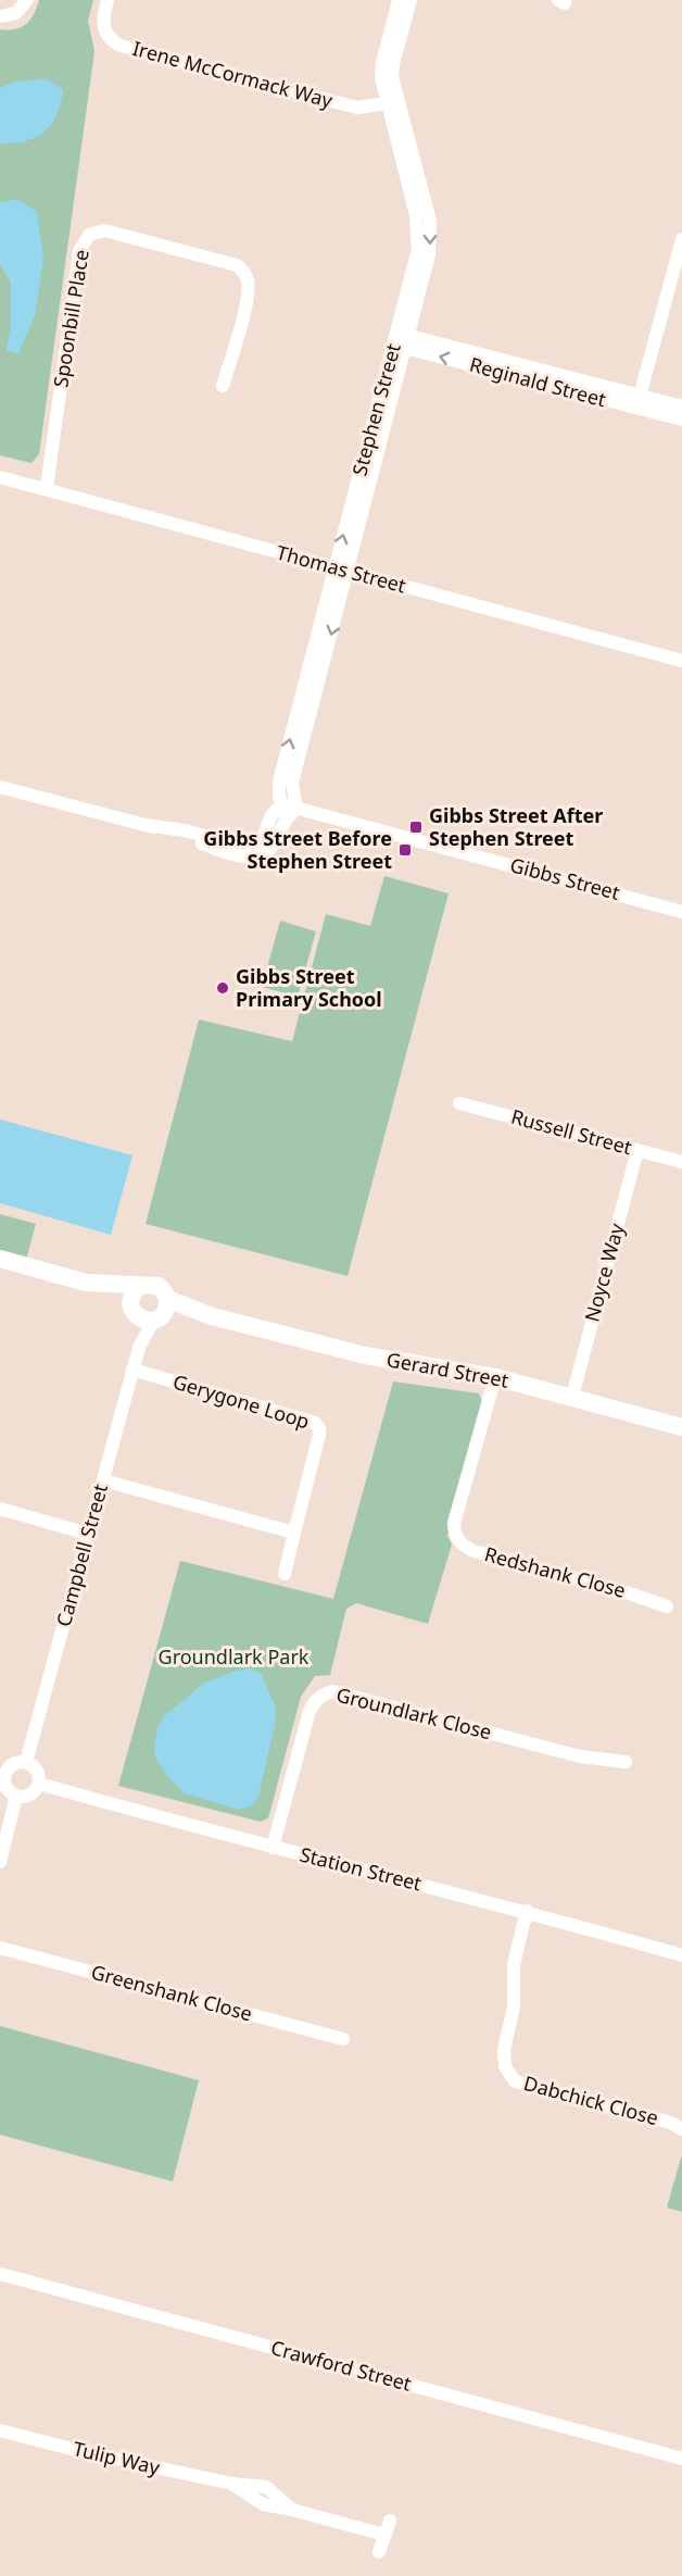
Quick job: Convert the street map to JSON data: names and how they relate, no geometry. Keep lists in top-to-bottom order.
{
  "streets": {
    "street": [
      "Irene McCormack Way",
      "Spoonbill Place",
      "Reginald Street",
      "Stephen Street",
      "Thomas Street",
      "Gibbs Street",
      "Russell Street",
      "Noyce Way",
      "Gerard Street",
      "Gerygone Loop",
      "Campbell Street",
      "Redshank Close",
      "Groundlark Close",
      "Station Street",
      "Greenshank Close",
      "Dabchick Close",
      "Crawford Street",
      "Tulip Way"
    ]
  },
  "crossings": [
    ["Irene McCormack Way", "Stephen Street"],
    ["Spoonbill Place", "Thomas Street"],
    ["Reginald Street", "Stephen Street"],
    ["Stephen Street", "Thomas Street"],
    ["Stephen Street", "Gibbs Street"],
    ["Russell Street", "Noyce Way"],
    ["Noyce Way", "Gerard Street"],
    ["Gerard Street", "Campbell Street"],
    ["Gerard Street", "Redshank Close"],
    ["Gerygone Loop", "Campbell Street"],
    ["Campbell Street", "Station Street"],
    ["Groundlark Close", "Station Street"],
    ["Station Street", "Dabchick Close"]
  ],
  "parks": ["Groundlark Park"],
  "places": {
    "transit": ["Gibbs Street After Stephen Street", "Gibbs Street Before Stephen Street"],
    "other": ["Gibbs Street Primary School"]
  }
}
